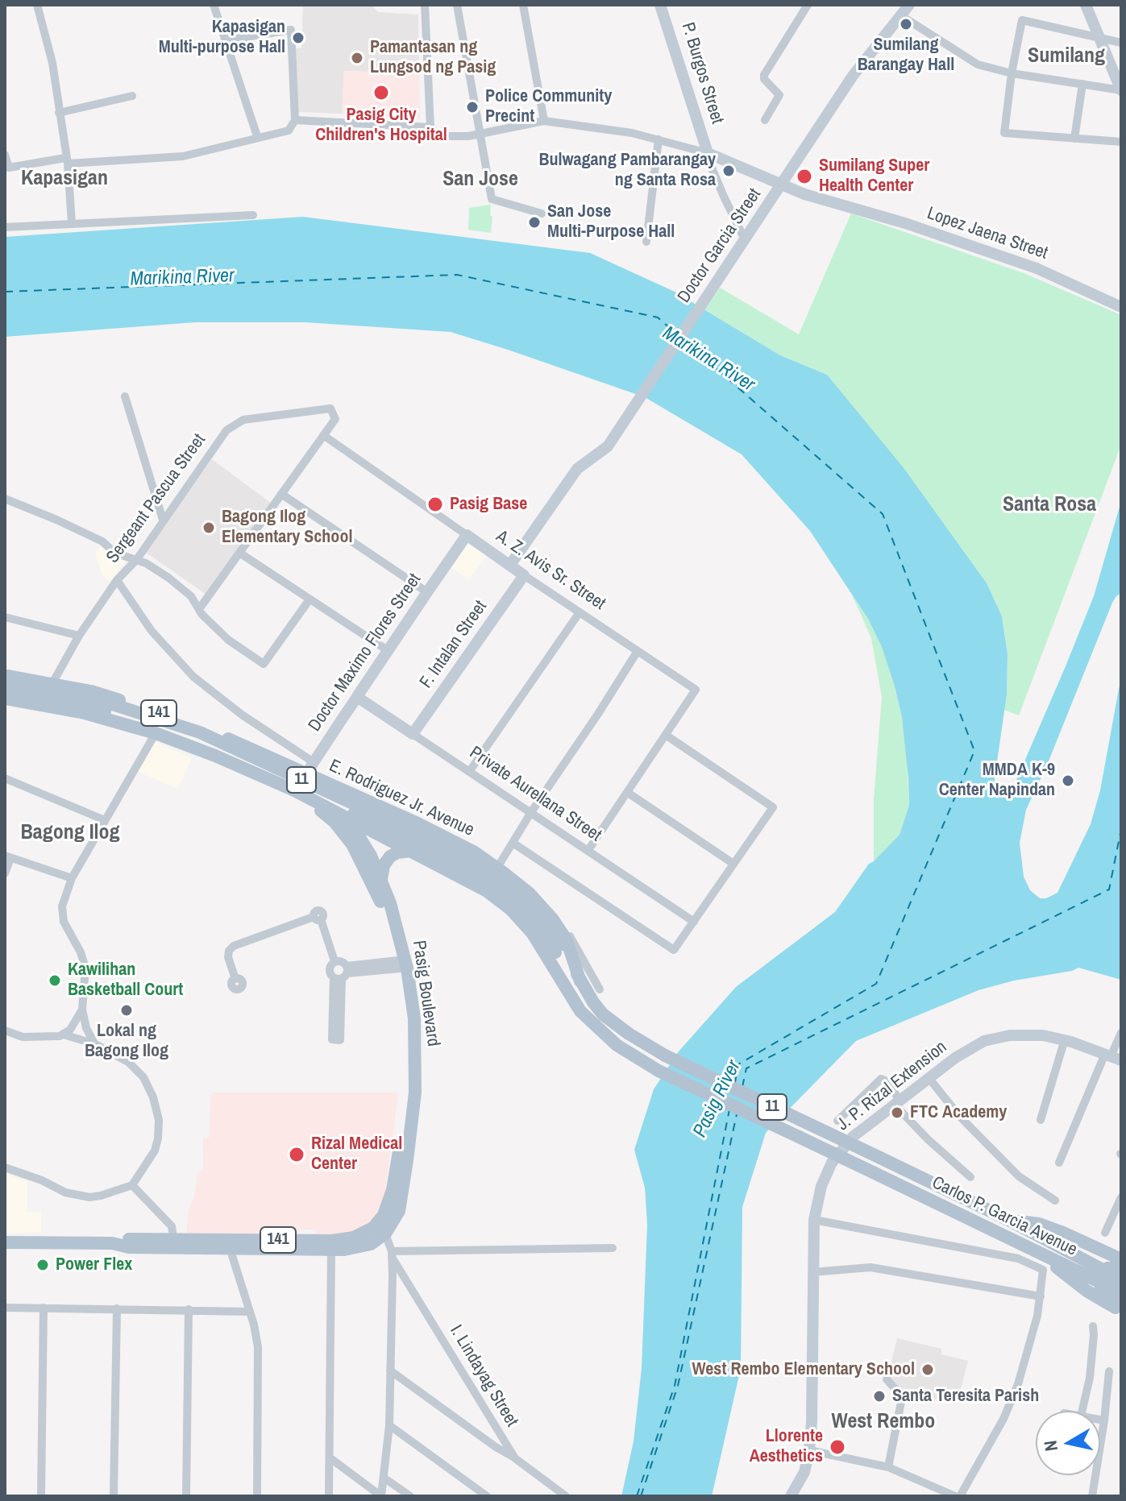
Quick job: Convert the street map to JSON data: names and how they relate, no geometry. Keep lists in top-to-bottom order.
{
  "streets": {
    "main road": [
      "141",
      "11",
      "E. Rodriguez Jr. Avenue",
      "Pasig Boulevard",
      "Carlos P. Garcia Avenue"
    ],
    "street": [
      "P. Burgos Street",
      "Lopez Jaena Street",
      "Doctor Garcia Street",
      "Sergeant Pascua Street",
      "A. Z. Avis Sr. Street",
      "F. Intalan Street",
      "Doctor Maximo Flores Street",
      "Private Aurellana Street",
      "J. P. Rizal Extension",
      "I. Lindayag Street"
    ]
  },
  "crossings": [
    ["P. Burgos Street", "Lopez Jaena Street"],
    ["Lopez Jaena Street", "Doctor Garcia Street"],
    ["Doctor Garcia Street", "A. Z. Avis Sr. Street"],
    ["Sergeant Pascua Street", "A. Z. Avis Sr. Street"],
    ["Sergeant Pascua Street", "E. Rodriguez Jr. Avenue"],
    ["A. Z. Avis Sr. Street", "F. Intalan Street"],
    ["A. Z. Avis Sr. Street", "Doctor Maximo Flores Street"],
    ["F. Intalan Street", "Private Aurellana Street"],
    ["Doctor Maximo Flores Street", "141"],
    ["Doctor Maximo Flores Street", "Private Aurellana Street"],
    ["Doctor Maximo Flores Street", "E. Rodriguez Jr. Avenue"],
    ["Doctor Maximo Flores Street", "Pasig Boulevard"],
    ["141", "11"],
    ["141", "Pasig Boulevard"],
    ["141", "Carlos P. Garcia Avenue"],
    ["11", "E. Rodriguez Jr. Avenue"],
    ["11", "Carlos P. Garcia Avenue"],
    ["E. Rodriguez Jr. Avenue", "Pasig Boulevard"],
    ["E. Rodriguez Jr. Avenue", "Carlos P. Garcia Avenue"]
  ],
  "districts": [
    "Sumilang",
    "Kapasigan",
    "San Jose",
    "Santa Rosa",
    "Bagong Ilog",
    "West Rembo"
  ],
  "water": ["Marikina River", "Pasig River"],
  "places": [
    "Sumilang Barangay Hall",
    "Kapasigan Multi-purpose Hall",
    "Pamantasan ng Lungsod ng Pasig",
    "Pasig City Children's Hospital",
    "Police Community Precint",
    "Bulwagang Pambarangay ng Santa Rosa",
    "Sumilang Super Health Center",
    "San Jose Multi-Purpose Hall",
    "Pasig Base",
    "Bagong Ilog Elementary School",
    "MMDA K-9 Center Napindan",
    "Kawilihan Basketball Court",
    "Lokal ng Bagong Ilog",
    "FTC Academy",
    "Rizal Medical Center",
    "Power Flex",
    "West Rembo Elementary School",
    "Santa Teresita Parish",
    "Llorente Aesthetics"
  ],
  "north": "left"
}
